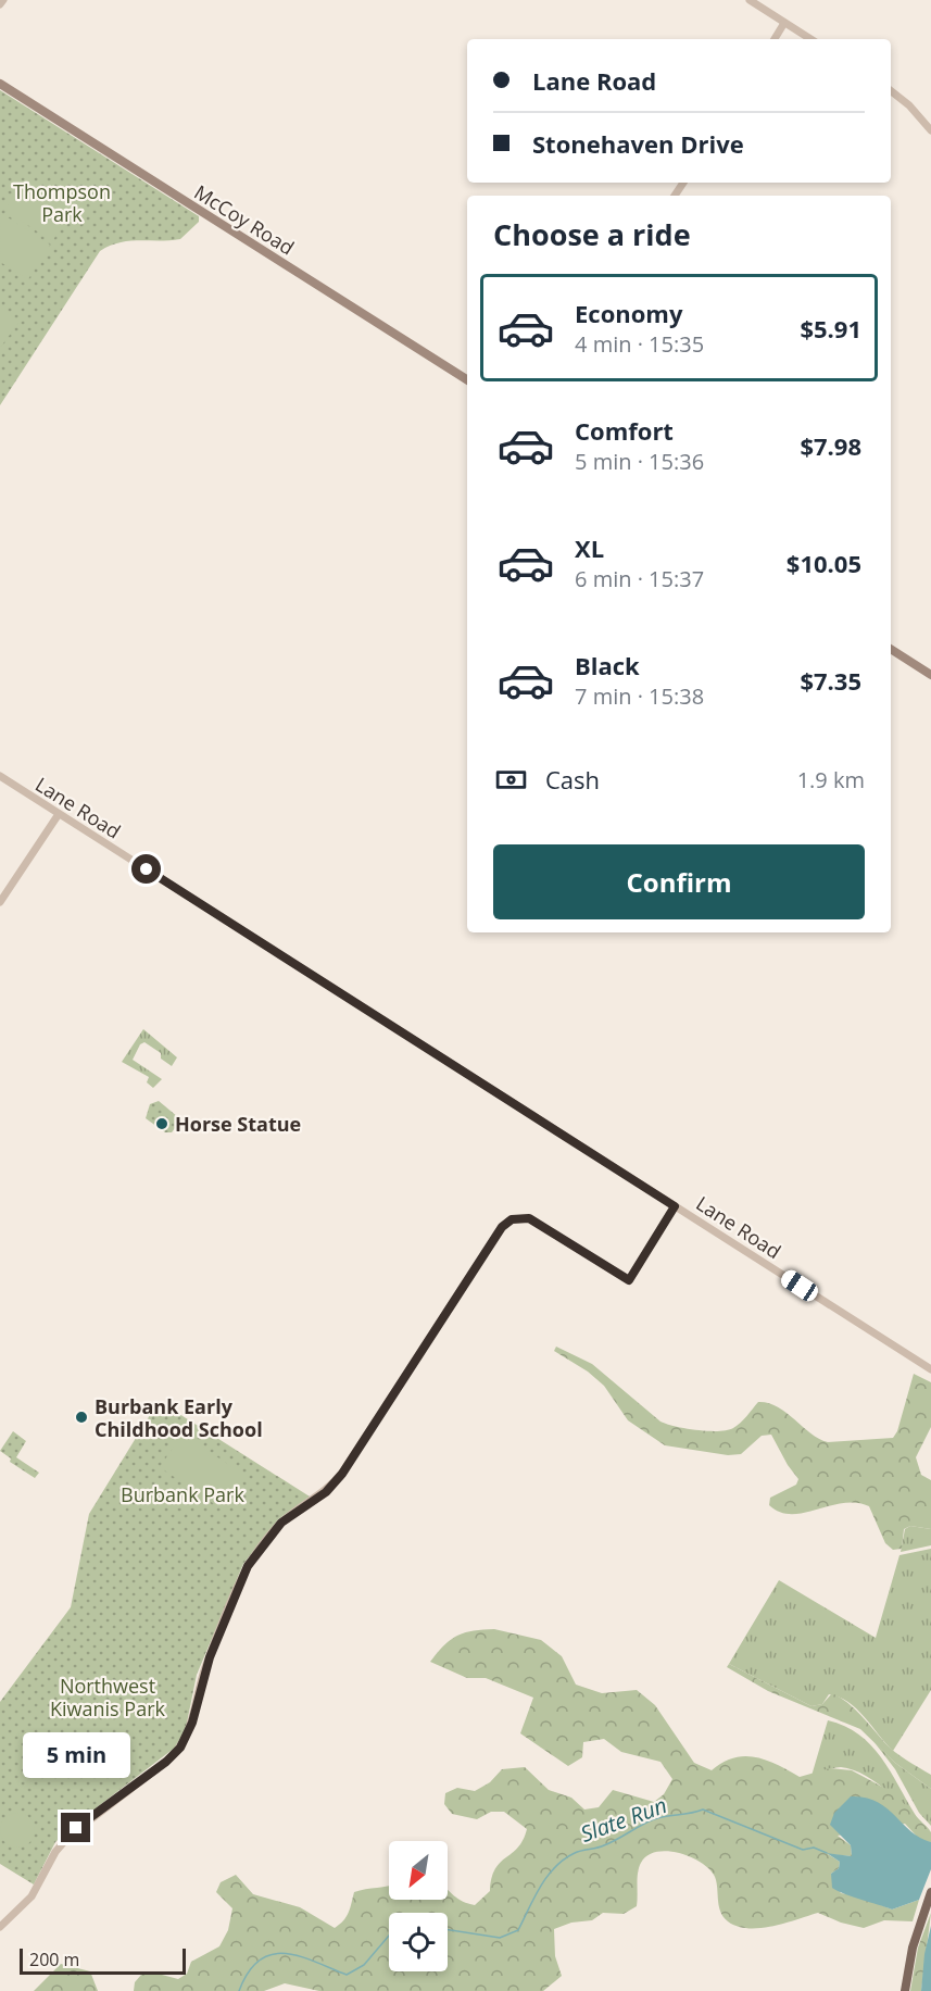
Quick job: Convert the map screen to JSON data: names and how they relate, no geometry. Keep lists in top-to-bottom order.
{
  "streets": {
    "main road": ["McCoy Road"],
    "street": ["Lane Road"]
  },
  "water": ["Slate Run"],
  "parks": ["Thompson Park", "Burbank Park", "Northwest Kiwanis Park"],
  "places": ["Horse Statue", "Burbank Early Childhood School"],
  "scale_bar": "200 m",
  "north": "bottom left",
  "page": {
    "banner": ["Lane Road", "Stonehaven Drive"],
    "heading": "Choose a ride",
    "list": [
      {
        "name": "Economy",
        "note": "4 min · 15:35",
        "value": "$5.91"
      },
      {
        "name": "Comfort",
        "note": "5 min · 15:36",
        "value": "$7.98"
      },
      {
        "name": "XL",
        "note": "6 min · 15:37",
        "value": "$10.05"
      },
      {
        "name": "Black",
        "note": "7 min · 15:38",
        "value": "$7.35"
      }
    ],
    "pay": ["Cash", "1.9 km"],
    "buttons": "Confirm",
    "bubble": "5 min",
    "scale": "200 m"
  }
}
